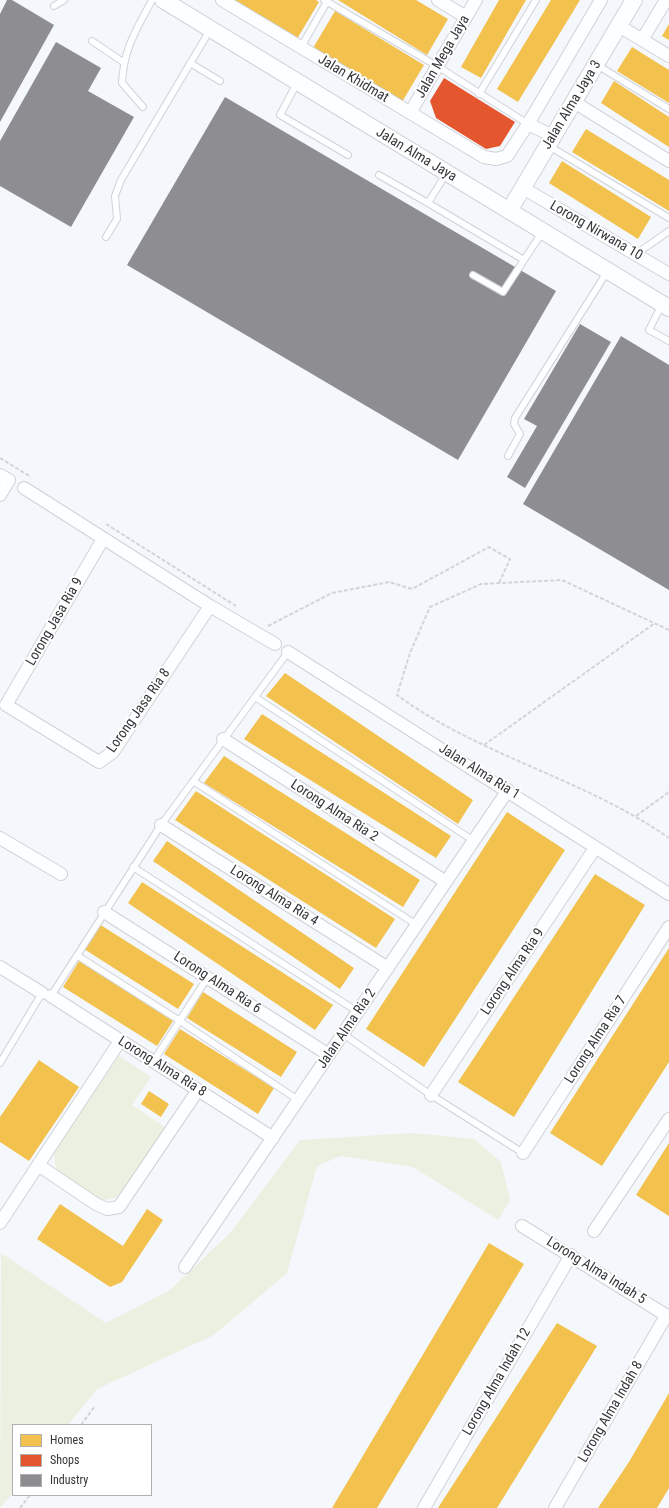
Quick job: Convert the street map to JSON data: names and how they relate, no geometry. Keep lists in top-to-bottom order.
{
  "streets": {
    "street": [
      "Jalan Mega Jaya",
      "Jalan Khidmat",
      "Jalan Alma Jaya 3",
      "Jalan Alma Jaya",
      "Lorong Nirwana 10",
      "Lorong Jasa Ria 9",
      "Lorong Jasa Ria 8",
      "Jalan Alma Ria 1",
      "Lorong Alma Ria 2",
      "Lorong Alma Ria 4",
      "Lorong Alma Ria 9",
      "Lorong Alma Ria 6",
      "Jalan Alma Ria 2",
      "Lorong Alma Ria 7",
      "Lorong Alma Ria 8",
      "Lorong Alma Indah 5",
      "Lorong Alma Indah 12",
      "Lorong Alma Indah 8"
    ]
  },
  "crossings": [
    ["Jalan Mega Jaya", "Jalan Khidmat"],
    ["Jalan Khidmat", "Jalan Alma Jaya 3"],
    ["Jalan Alma Jaya 3", "Jalan Alma Jaya"],
    ["Jalan Alma Jaya 3", "Lorong Nirwana 10"],
    ["Lorong Jasa Ria 9", "Lorong Jasa Ria 8"],
    ["Jalan Alma Ria 1", "Lorong Alma Ria 9"],
    ["Jalan Alma Ria 1", "Jalan Alma Ria 2"],
    ["Lorong Alma Ria 2", "Jalan Alma Ria 2"],
    ["Lorong Alma Ria 4", "Jalan Alma Ria 2"],
    ["Lorong Alma Ria 6", "Jalan Alma Ria 2"],
    ["Jalan Alma Ria 2", "Lorong Alma Ria 8"],
    ["Lorong Alma Indah 5", "Lorong Alma Indah 12"],
    ["Lorong Alma Indah 5", "Lorong Alma Indah 8"]
  ],
  "legend": ["Homes", "Shops", "Industry"]
}
